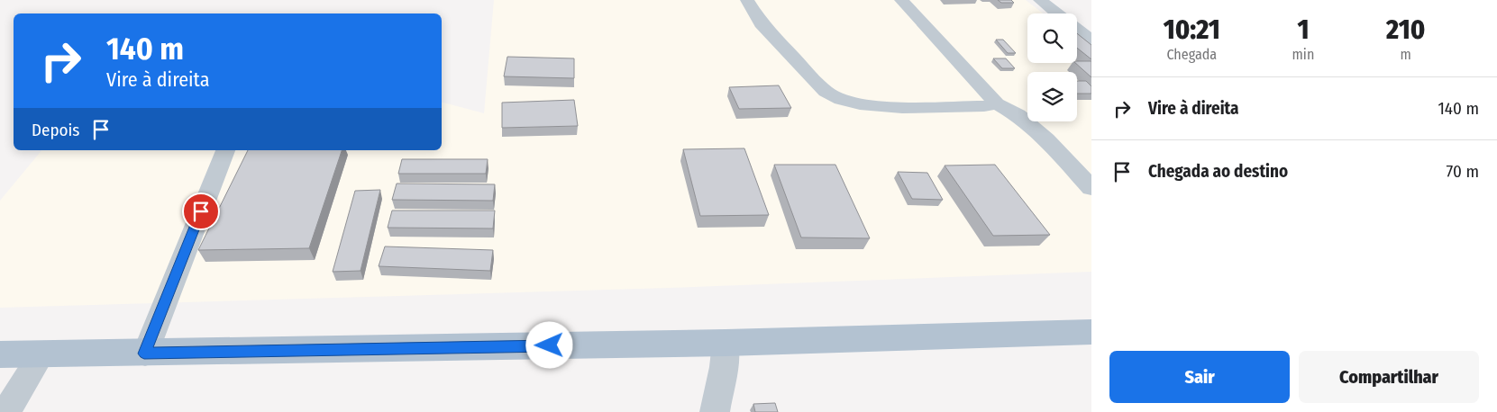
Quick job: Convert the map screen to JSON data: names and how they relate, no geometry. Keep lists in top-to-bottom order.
{
  "page": {
    "eta": [
      "10:21",
      "Chegada",
      "1",
      "min",
      "210",
      "m"
    ],
    "turn": ["140 m", "Vire à direita"],
    "list": [
      {
        "name": "Vire à direita",
        "value": "140 m"
      },
      {
        "name": "Chegada ao destino",
        "value": "70 m"
      }
    ],
    "then": "Depois",
    "buttons": ["Sair", "Compartilhar"]
  }
}
